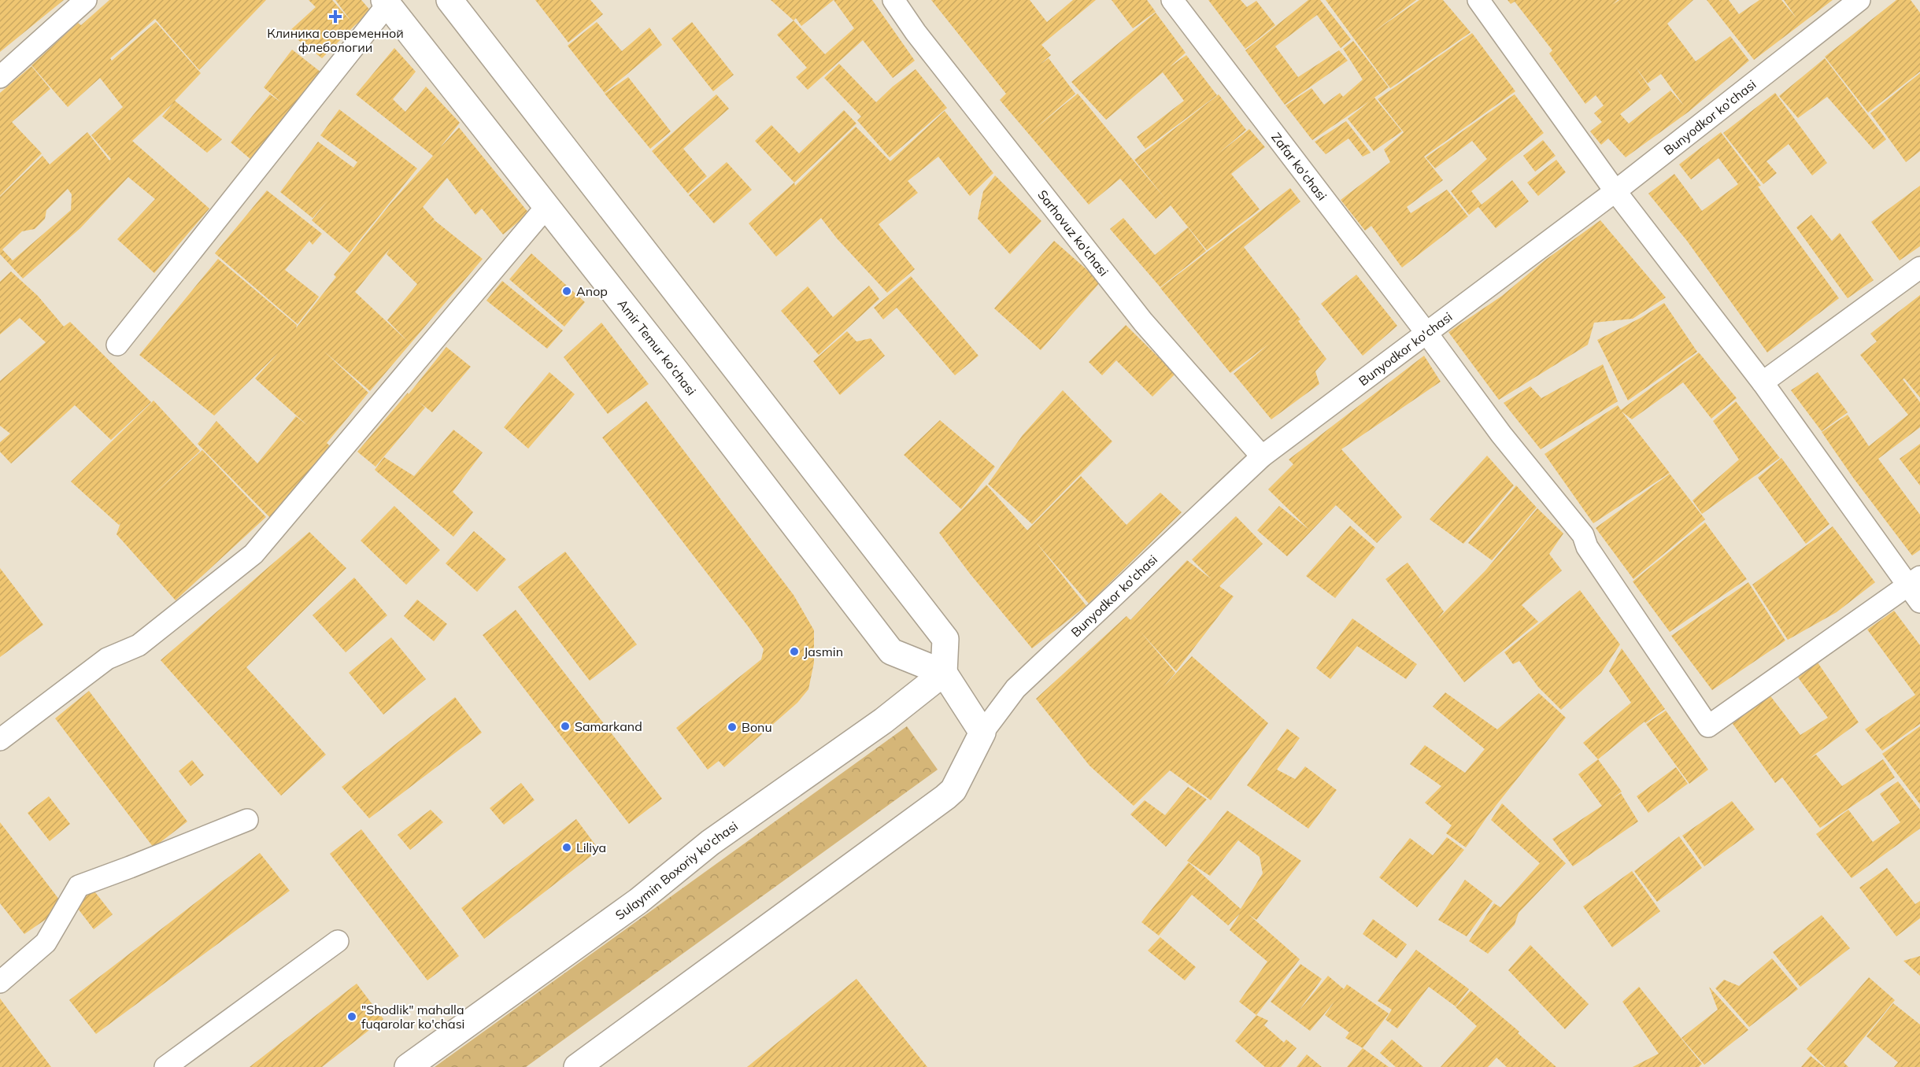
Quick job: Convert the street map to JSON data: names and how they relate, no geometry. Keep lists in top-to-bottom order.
{
  "streets": {
    "main road": ["Amir Temur ko'chasi", "Sulaymin Boxoriy ko'chasi"],
    "street": ["Bunyodkor ko'chasi", "Zafar ko'chasi", "Sarhovuz ko'chasi"]
  },
  "crossings": [
    ["Bunyodkor ko'chasi", "Zafar ko'chasi"],
    ["Bunyodkor ko'chasi", "Sarhovuz ko'chasi"],
    ["Amir Temur ko'chasi", "Sulaymin Boxoriy ko'chasi"]
  ],
  "places": {
    "health": ["Клиника современной флебологии"],
    "other": [
      "Anop",
      "Jasmin",
      "Samarkand",
      "Bonu",
      "Liliya",
      "\"Shodlik\" mahalla fuqarolar ko'chasi"
    ]
  }
}
